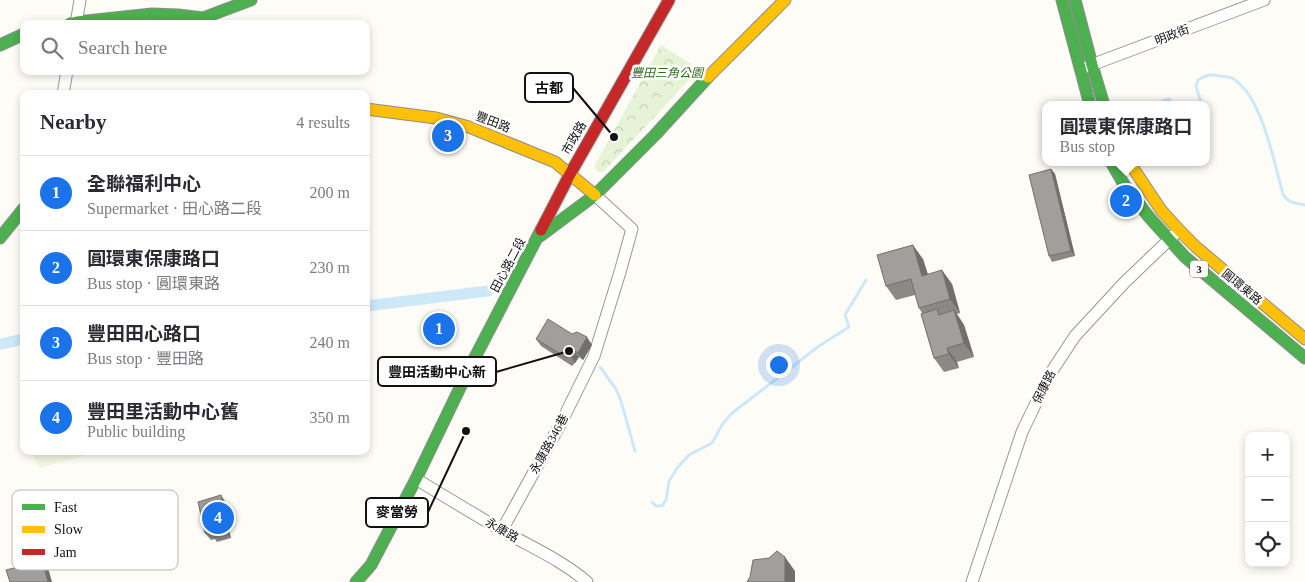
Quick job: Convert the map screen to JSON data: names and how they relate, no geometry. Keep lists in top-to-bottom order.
{
  "streets": {
    "street": [
      "明政街",
      "豐田路",
      "市政路",
      "田心路二段",
      "3",
      "圓環東路",
      "保康路",
      "永康路346巷",
      "永康路"
    ]
  },
  "crossings": [
    ["豐田路", "市政路"],
    ["豐田路", "田心路二段"],
    ["豐田路", "永康路346巷"],
    ["市政路", "田心路二段"],
    ["田心路二段", "永康路346巷"],
    ["田心路二段", "永康路"],
    ["圓環東路", "保康路"],
    ["永康路346巷", "永康路"]
  ],
  "parks": ["豐田三角公園"],
  "places": ["古都", "豐田活動中心新", "麥當勞"],
  "legend": ["Fast", "Slow", "Jam"],
  "page": {
    "search": "Search here",
    "heading": ["Nearby", "4 results"],
    "popup": ["圓環東保康路口", "Bus stop"],
    "pins": [
      "3",
      "2",
      "1",
      "4"
    ],
    "list": [
      {
        "mark": "1",
        "name": "全聯福利中心",
        "note": "Supermarket · 田心路二段",
        "value": "200 m"
      },
      {
        "mark": "2",
        "name": "圓環東保康路口",
        "note": "Bus stop · 圓環東路",
        "value": "230 m"
      },
      {
        "mark": "3",
        "name": "豐田田心路口",
        "note": "Bus stop · 豐田路",
        "value": "240 m"
      },
      {
        "mark": "4",
        "name": "豐田里活動中心舊",
        "note": "Public building",
        "value": "350 m"
      }
    ],
    "map_buttons": ["+", "−"]
  }
}
